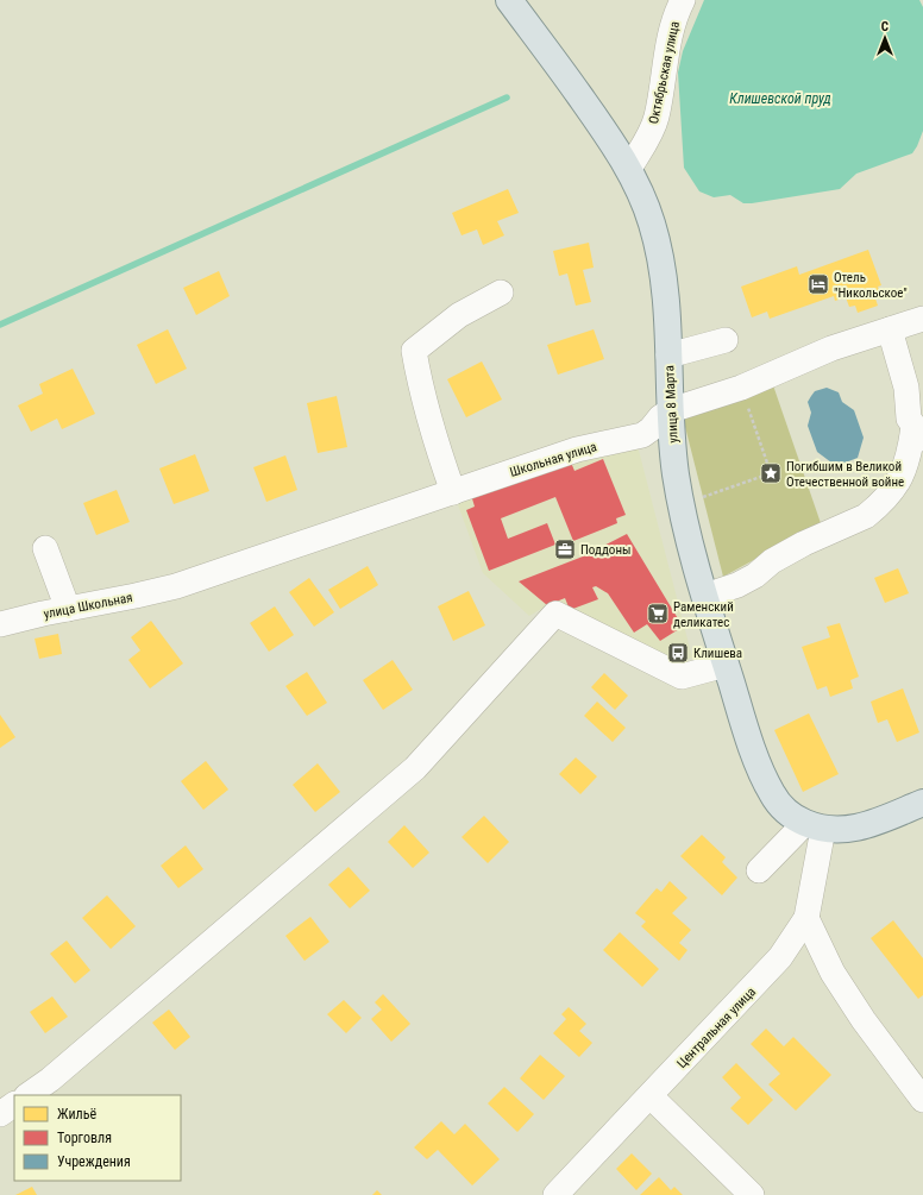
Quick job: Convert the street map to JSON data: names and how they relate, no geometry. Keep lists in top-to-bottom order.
{
  "streets": {
    "main road": ["улица 8 Марта"],
    "street": [
      "Октябрьская улица",
      "Школьная улица",
      "улица Школьная",
      "Центральная улица"
    ]
  },
  "crossings": [
    ["Октябрьская улица", "улица 8 Марта"],
    ["улица 8 Марта", "Школьная улица"],
    ["улица 8 Марта", "Центральная улица"],
    ["Школьная улица", "улица Школьная"]
  ],
  "water": ["Клишевской пруд"],
  "places": {
    "hotel": ["Отель \"Никольское\""],
    "place": ["Погибшим в Великой Отечественной войне"],
    "office": ["Поддоны"],
    "supermarket": ["Раменский деликатес"],
    "bus stop": ["Клишева"]
  },
  "legend": ["Жильё", "Торговля", "Учреждения"],
  "north": "top"
}
